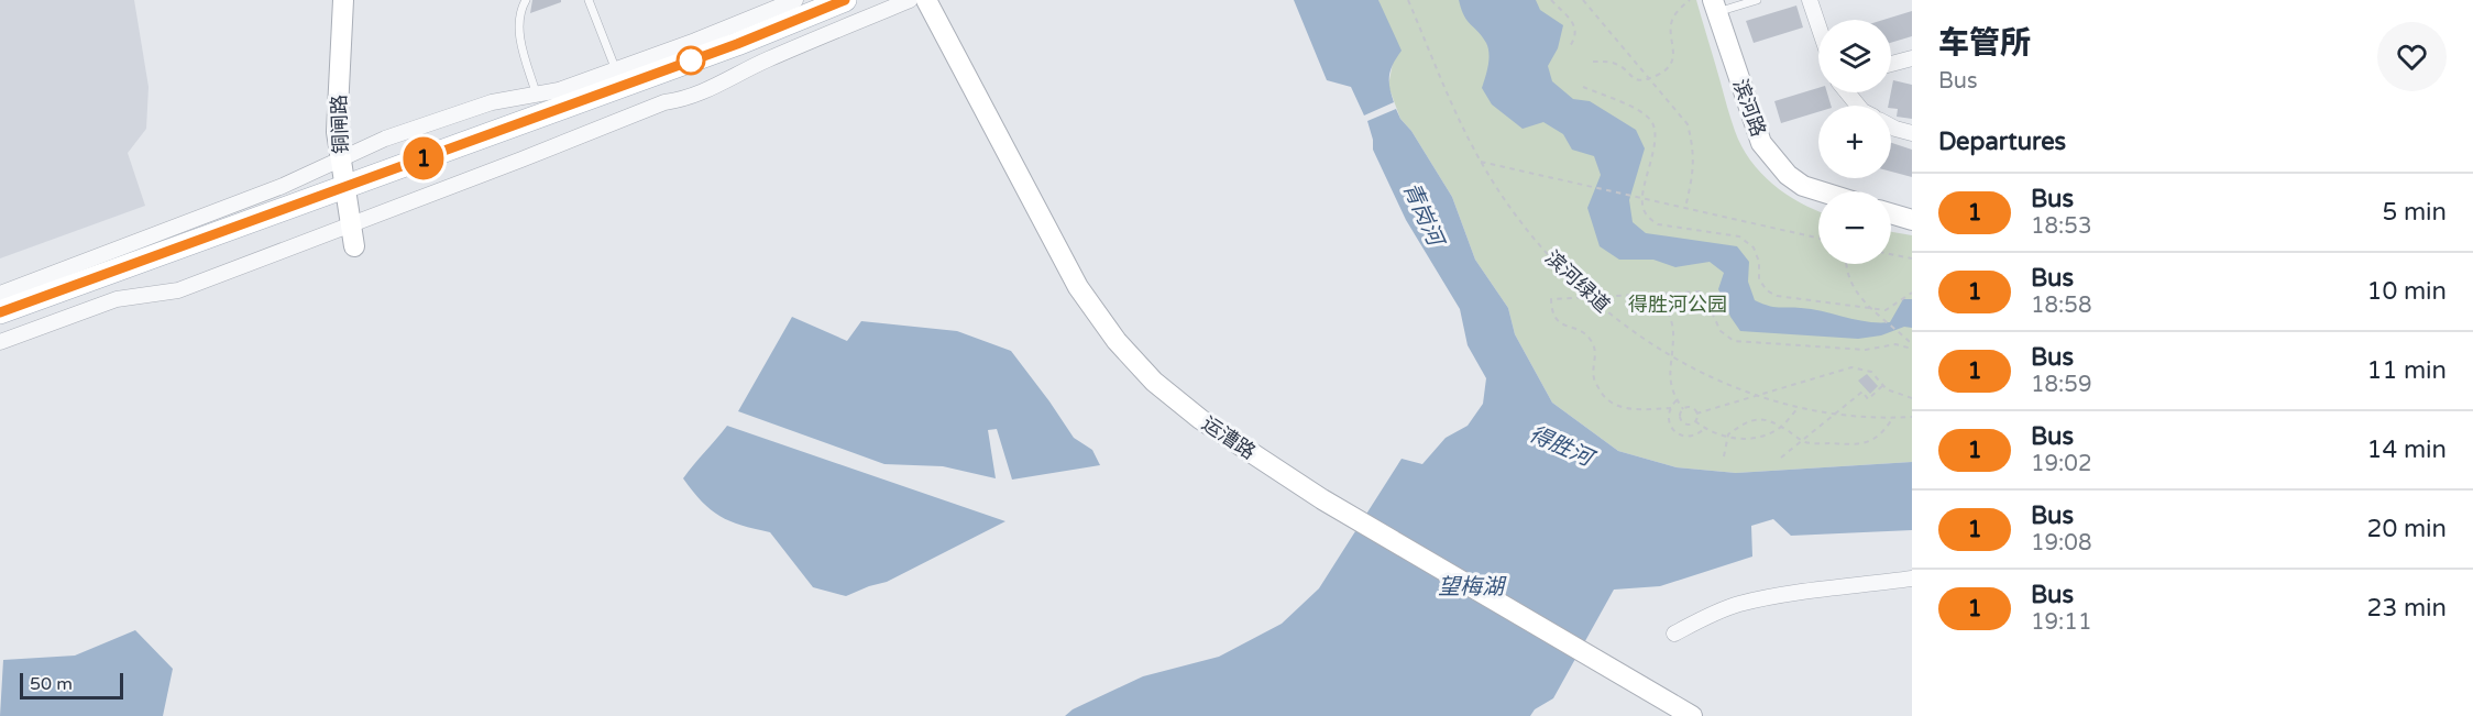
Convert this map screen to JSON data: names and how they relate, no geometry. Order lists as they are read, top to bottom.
{
  "streets": {
    "main road": ["滨河路", "铜闸路", "运漕路"],
    "path": ["滨河绿道"]
  },
  "water": ["青岗河", "得胜河", "望梅湖"],
  "parks": ["得胜河公园"],
  "lines": ["bus line 1"],
  "scale_bar": "50 m",
  "page": {
    "on_map": "1",
    "heading": [
      ["车管所", "Bus"],
      "Departures"
    ],
    "map_buttons": ["+", "−"],
    "list": [
      {
        "mark": "1",
        "name": "Bus",
        "note": "18:53",
        "value": "5 min"
      },
      {
        "mark": "1",
        "name": "Bus",
        "note": "18:58",
        "value": "10 min"
      },
      {
        "mark": "1",
        "name": "Bus",
        "note": "18:59",
        "value": "11 min"
      },
      {
        "mark": "1",
        "name": "Bus",
        "note": "19:02",
        "value": "14 min"
      },
      {
        "mark": "1",
        "name": "Bus",
        "note": "19:08",
        "value": "20 min"
      },
      {
        "mark": "1",
        "name": "Bus",
        "note": "19:11",
        "value": "23 min"
      }
    ],
    "scale": "50 m"
  }
}
